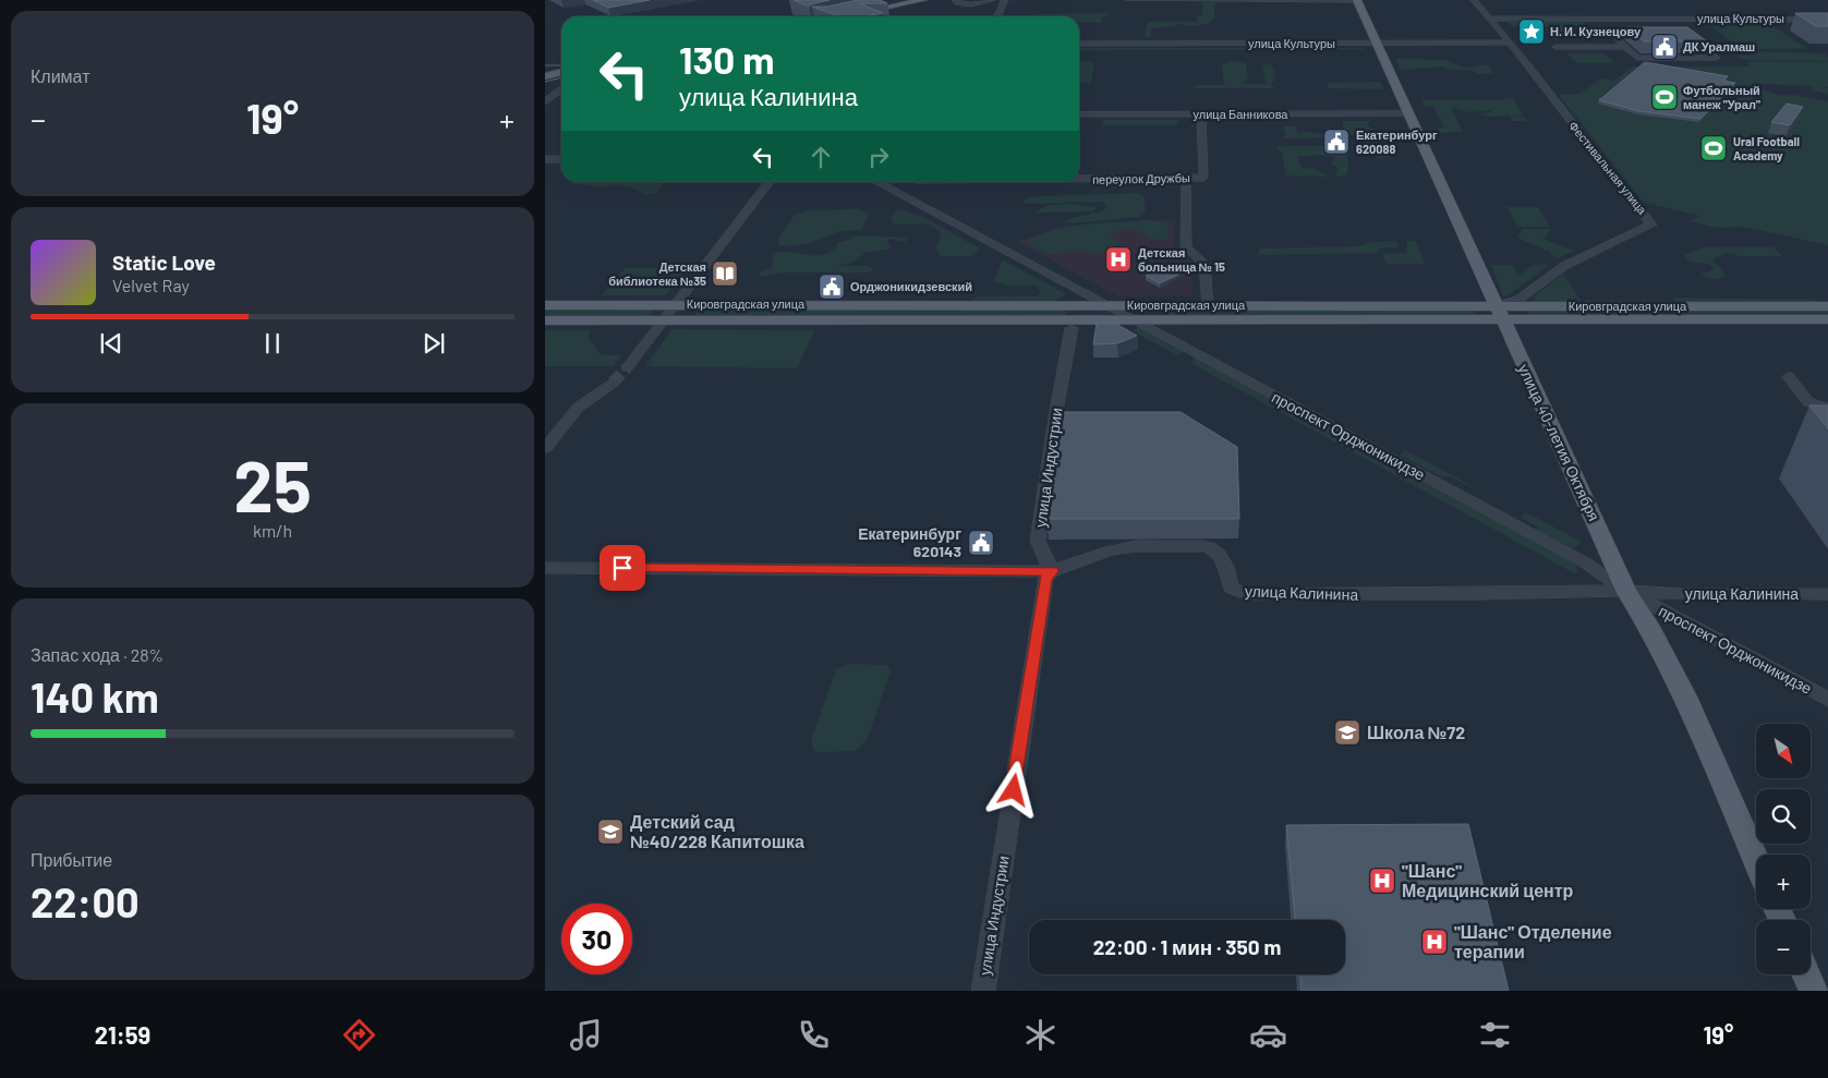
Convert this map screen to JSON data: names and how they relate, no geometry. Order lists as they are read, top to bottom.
{
  "streets": {
    "main road": ["Кировградская улица", "улица 40-летия Октября"],
    "street": [
      "улица Культуры",
      "улица Банникова",
      "Фестивальная улица",
      "переулок Дружбы",
      "проспект Орджоникидзе",
      "улица Индустрии",
      "улица Калинина"
    ]
  },
  "crossings": [
    ["улица Культуры", "Фестивальная улица"],
    ["улица Культуры", "улица 40-летия Октября"],
    ["улица Банникова", "переулок Дружбы"],
    ["улица Банникова", "улица 40-летия Октября"],
    ["Фестивальная улица", "Кировградская улица"],
    ["Фестивальная улица", "улица 40-летия Октября"],
    ["Кировградская улица", "проспект Орджоникидзе"],
    ["Кировградская улица", "улица 40-летия Октября"],
    ["проспект Орджоникидзе", "улица 40-летия Октября"],
    ["проспект Орджоникидзе", "улица Калинина"],
    ["улица 40-летия Октября", "улица Калинина"],
    ["улица Индустрии", "улица Калинина"]
  ],
  "places": {
    "place": ["Н. И. Кузнецову"],
    "public building": [
      "ДК Уралмаш",
      "Екатеринбург 620088",
      "Орджоникидзевский",
      "Екатеринбург 620143"
    ],
    "sports": ["Футбольный манеж \"Урал\"", "Ural Football Academy"],
    "hospital": ["Детская больница № 15", "\"Шанс\" Медицинский центр", "\"Шанс\" Отделение терапии"],
    "library": ["Детская библиотека №35"],
    "school or university": ["Школа №72", "Детский сад №40/228 Капитошка"]
  },
  "north": "bottom right",
  "page": {
    "tile": [
      "Климат",
      ["25", "km/h"],
      ["Запас хода · 28%", "140 km"],
      ["Прибытие", "22:00"]
    ],
    "turn": ["130 m", "улица Калинина"],
    "heat": ["−", "19°", "+"],
    "song": ["Static Love", "Velvet Ray"],
    "map_buttons": ["+", "−"],
    "limit": "30",
    "trip": "22:00 · 1 мин · 350 m",
    "tabs": ["21:59", "19°"]
  }
}
